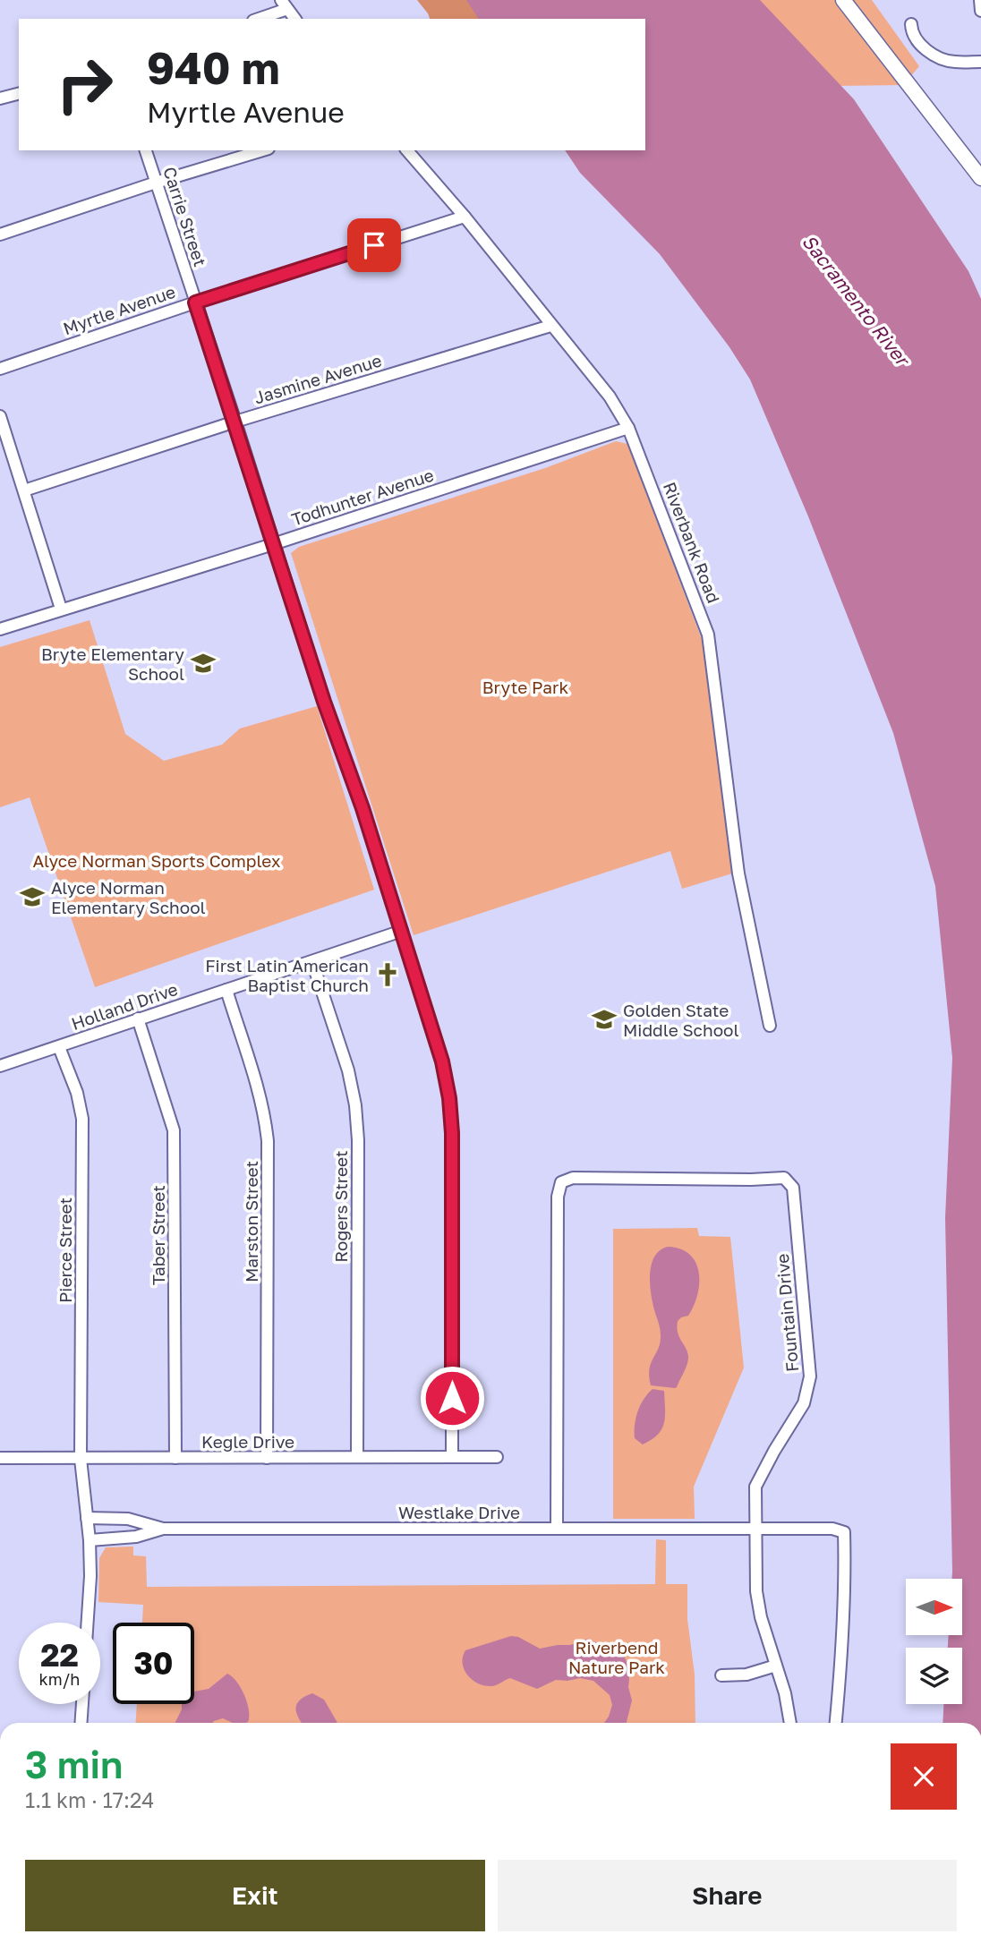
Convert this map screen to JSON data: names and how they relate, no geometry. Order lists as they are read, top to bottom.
{
  "streets": {
    "street": [
      "Carrie Street",
      "Myrtle Avenue",
      "Jasmine Avenue",
      "Todhunter Avenue",
      "Riverbank Road",
      "Holland Drive",
      "Rogers Street",
      "Marston Street",
      "Taber Street",
      "Pierce Street",
      "Fountain Drive",
      "Kegle Drive",
      "Westlake Drive"
    ]
  },
  "crossings": [
    ["Carrie Street", "Myrtle Avenue"],
    ["Carrie Street", "Jasmine Avenue"],
    ["Carrie Street", "Todhunter Avenue"],
    ["Carrie Street", "Holland Drive"],
    ["Carrie Street", "Kegle Drive"],
    ["Myrtle Avenue", "Riverbank Road"],
    ["Jasmine Avenue", "Riverbank Road"],
    ["Todhunter Avenue", "Riverbank Road"],
    ["Holland Drive", "Rogers Street"],
    ["Holland Drive", "Marston Street"],
    ["Holland Drive", "Taber Street"],
    ["Holland Drive", "Pierce Street"],
    ["Rogers Street", "Kegle Drive"],
    ["Marston Street", "Kegle Drive"],
    ["Taber Street", "Kegle Drive"],
    ["Pierce Street", "Kegle Drive"],
    ["Pierce Street", "Westlake Drive"],
    ["Fountain Drive", "Westlake Drive"]
  ],
  "water": ["Sacramento River"],
  "parks": ["Bryte Park", "Alyce Norman Sports Complex", "Riverbend Nature Park"],
  "places": {
    "school or university": ["Bryte Elementary School", "Alyce Norman Elementary School", "Golden State Middle School"],
    "church": ["First Latin American Baptist Church"]
  },
  "north": "right",
  "page": {
    "turn": ["940 m", "Myrtle Avenue"],
    "speed": "22 km/h",
    "limit": "30",
    "heading": ["3 min", "1.1 km · 17:24"],
    "buttons": ["Exit", "Share"]
  }
}
